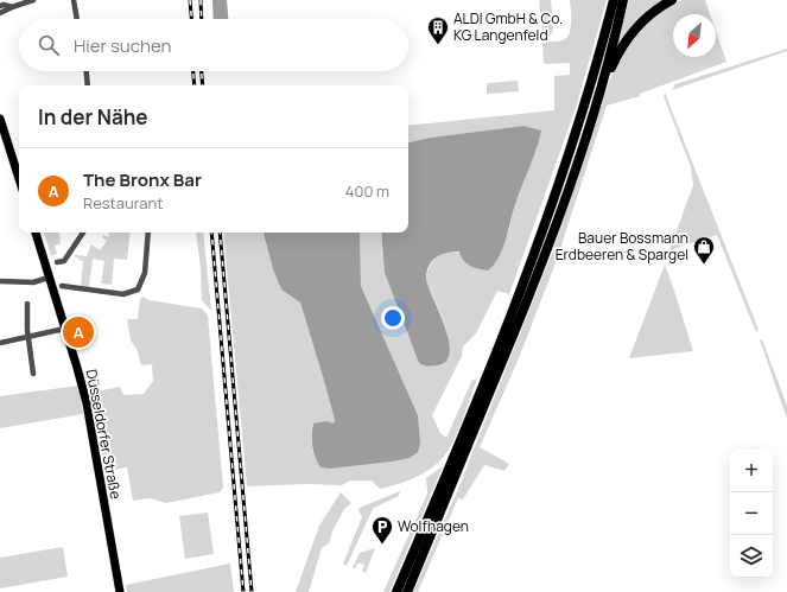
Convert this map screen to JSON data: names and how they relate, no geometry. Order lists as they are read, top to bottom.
{
  "streets": {
    "main road": ["Düsseldorfer Straße"]
  },
  "places": {
    "building": ["ALDI GmbH & Co. KG Langenfeld"],
    "shop": ["Bauer Bossmann Erdbeeren & Spargel"],
    "parking": ["Wolfhagen"]
  },
  "north": "bottom left",
  "page": {
    "search": "Hier suchen",
    "heading": "In der Nähe",
    "list": [
      {
        "mark": "A",
        "name": "The Bronx Bar",
        "note": "Restaurant",
        "value": "400 m"
      }
    ],
    "pins": "A",
    "map_buttons": ["+", "−"]
  }
}
